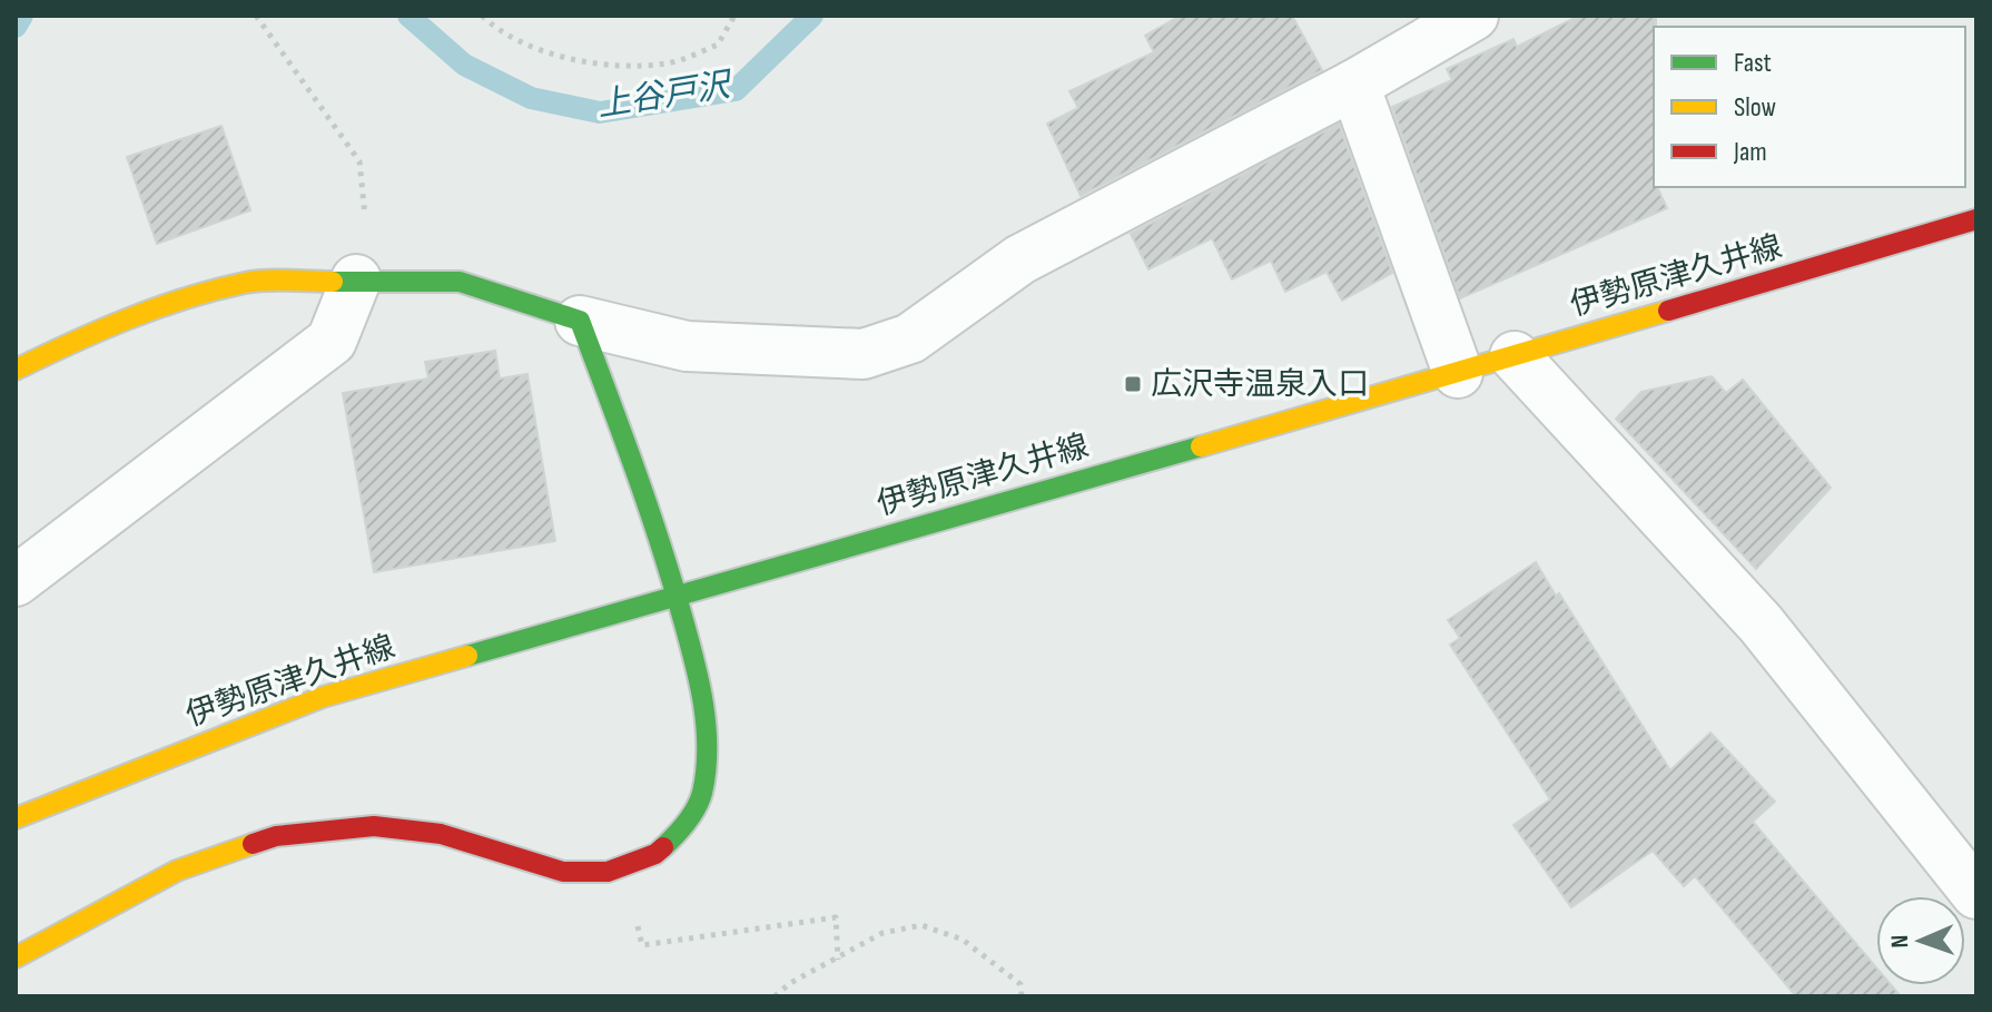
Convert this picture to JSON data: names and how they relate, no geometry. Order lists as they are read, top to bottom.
{
  "streets": {
    "main road": ["伊勢原津久井線"]
  },
  "water": ["上谷戸沢"],
  "places": {
    "transit": ["広沢寺温泉入口"]
  },
  "legend": ["Fast", "Slow", "Jam"],
  "north": "left"
}
